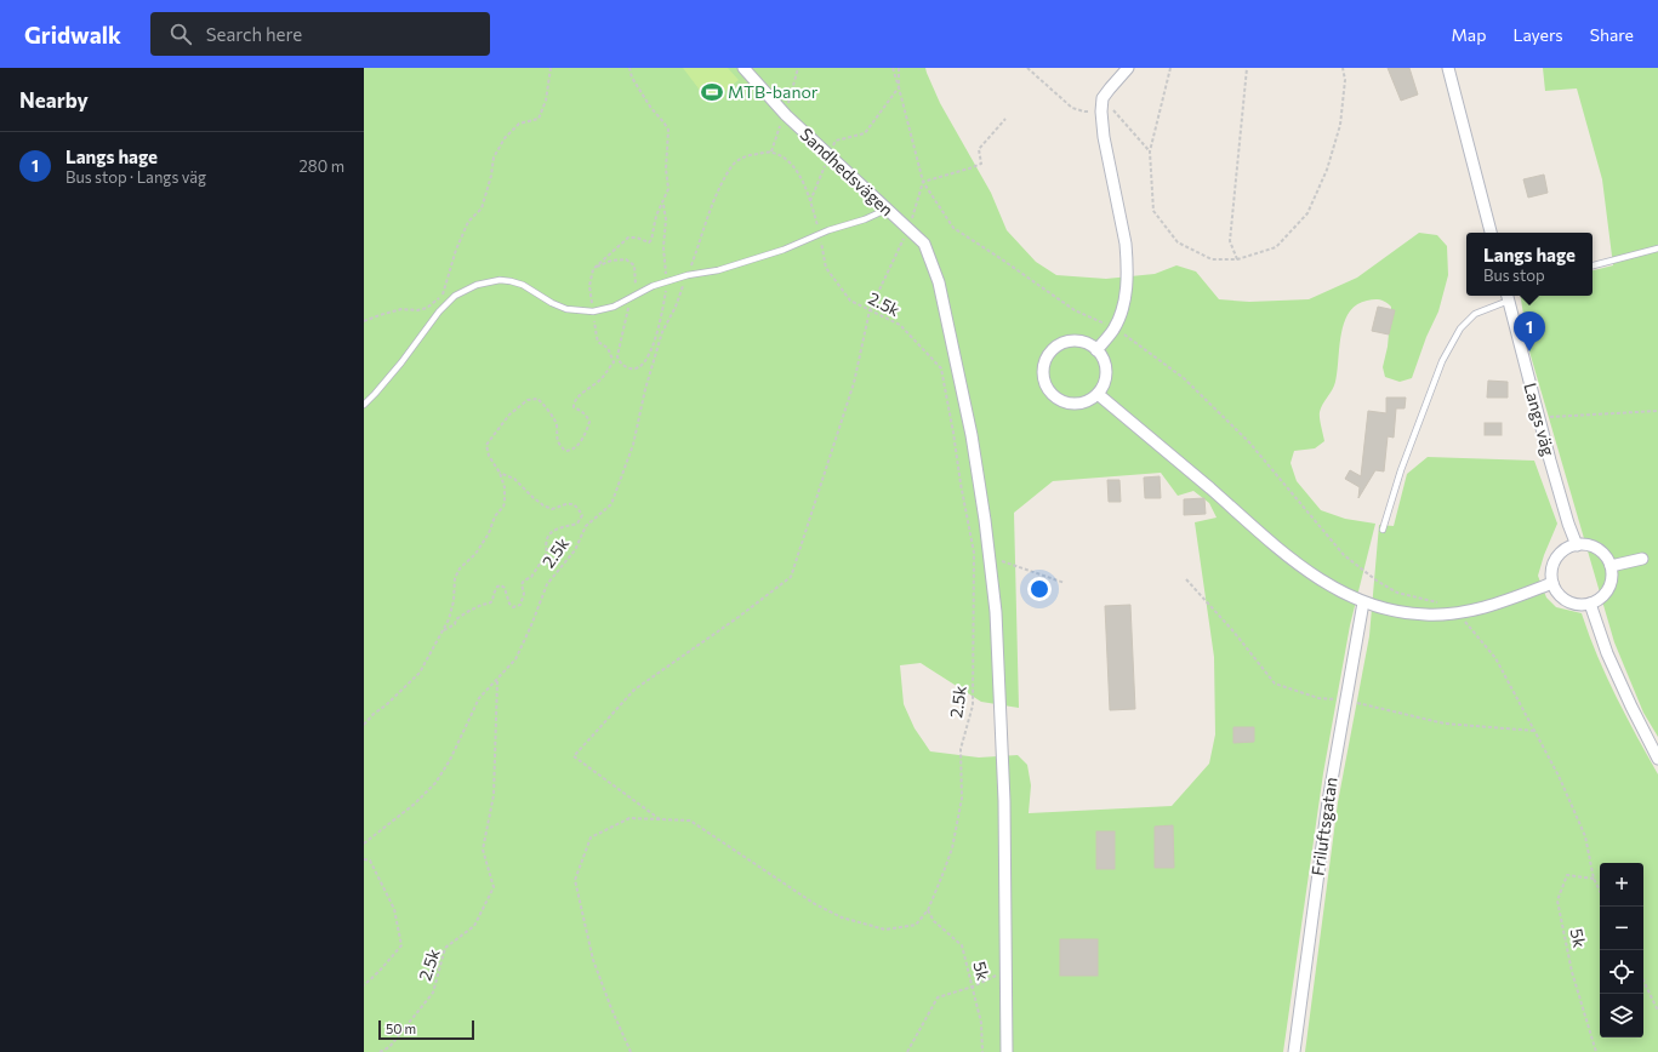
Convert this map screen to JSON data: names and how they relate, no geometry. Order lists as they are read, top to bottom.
{
  "streets": {
    "street": ["Sandhedsvägen", "Langs väg", "Friluftsgatan"],
    "path": ["2.5k", "5k"]
  },
  "crossings": [
    ["2.5k", "5k"]
  ],
  "places": {
    "sports": ["MTB-banor"]
  },
  "scale_bar": "50 m",
  "page": {
    "header": "Gridwalk",
    "search": "Search here",
    "nav": ["Map", "Layers", "Share"],
    "heading": "Nearby",
    "list": [
      {
        "mark": "1",
        "name": "Langs hage",
        "note": "Bus stop · Langs väg",
        "value": "280 m"
      }
    ],
    "popup": ["Langs hage", "Bus stop"],
    "pins": "1",
    "map_buttons": ["+", "−"],
    "scale": "50 m"
  }
}
